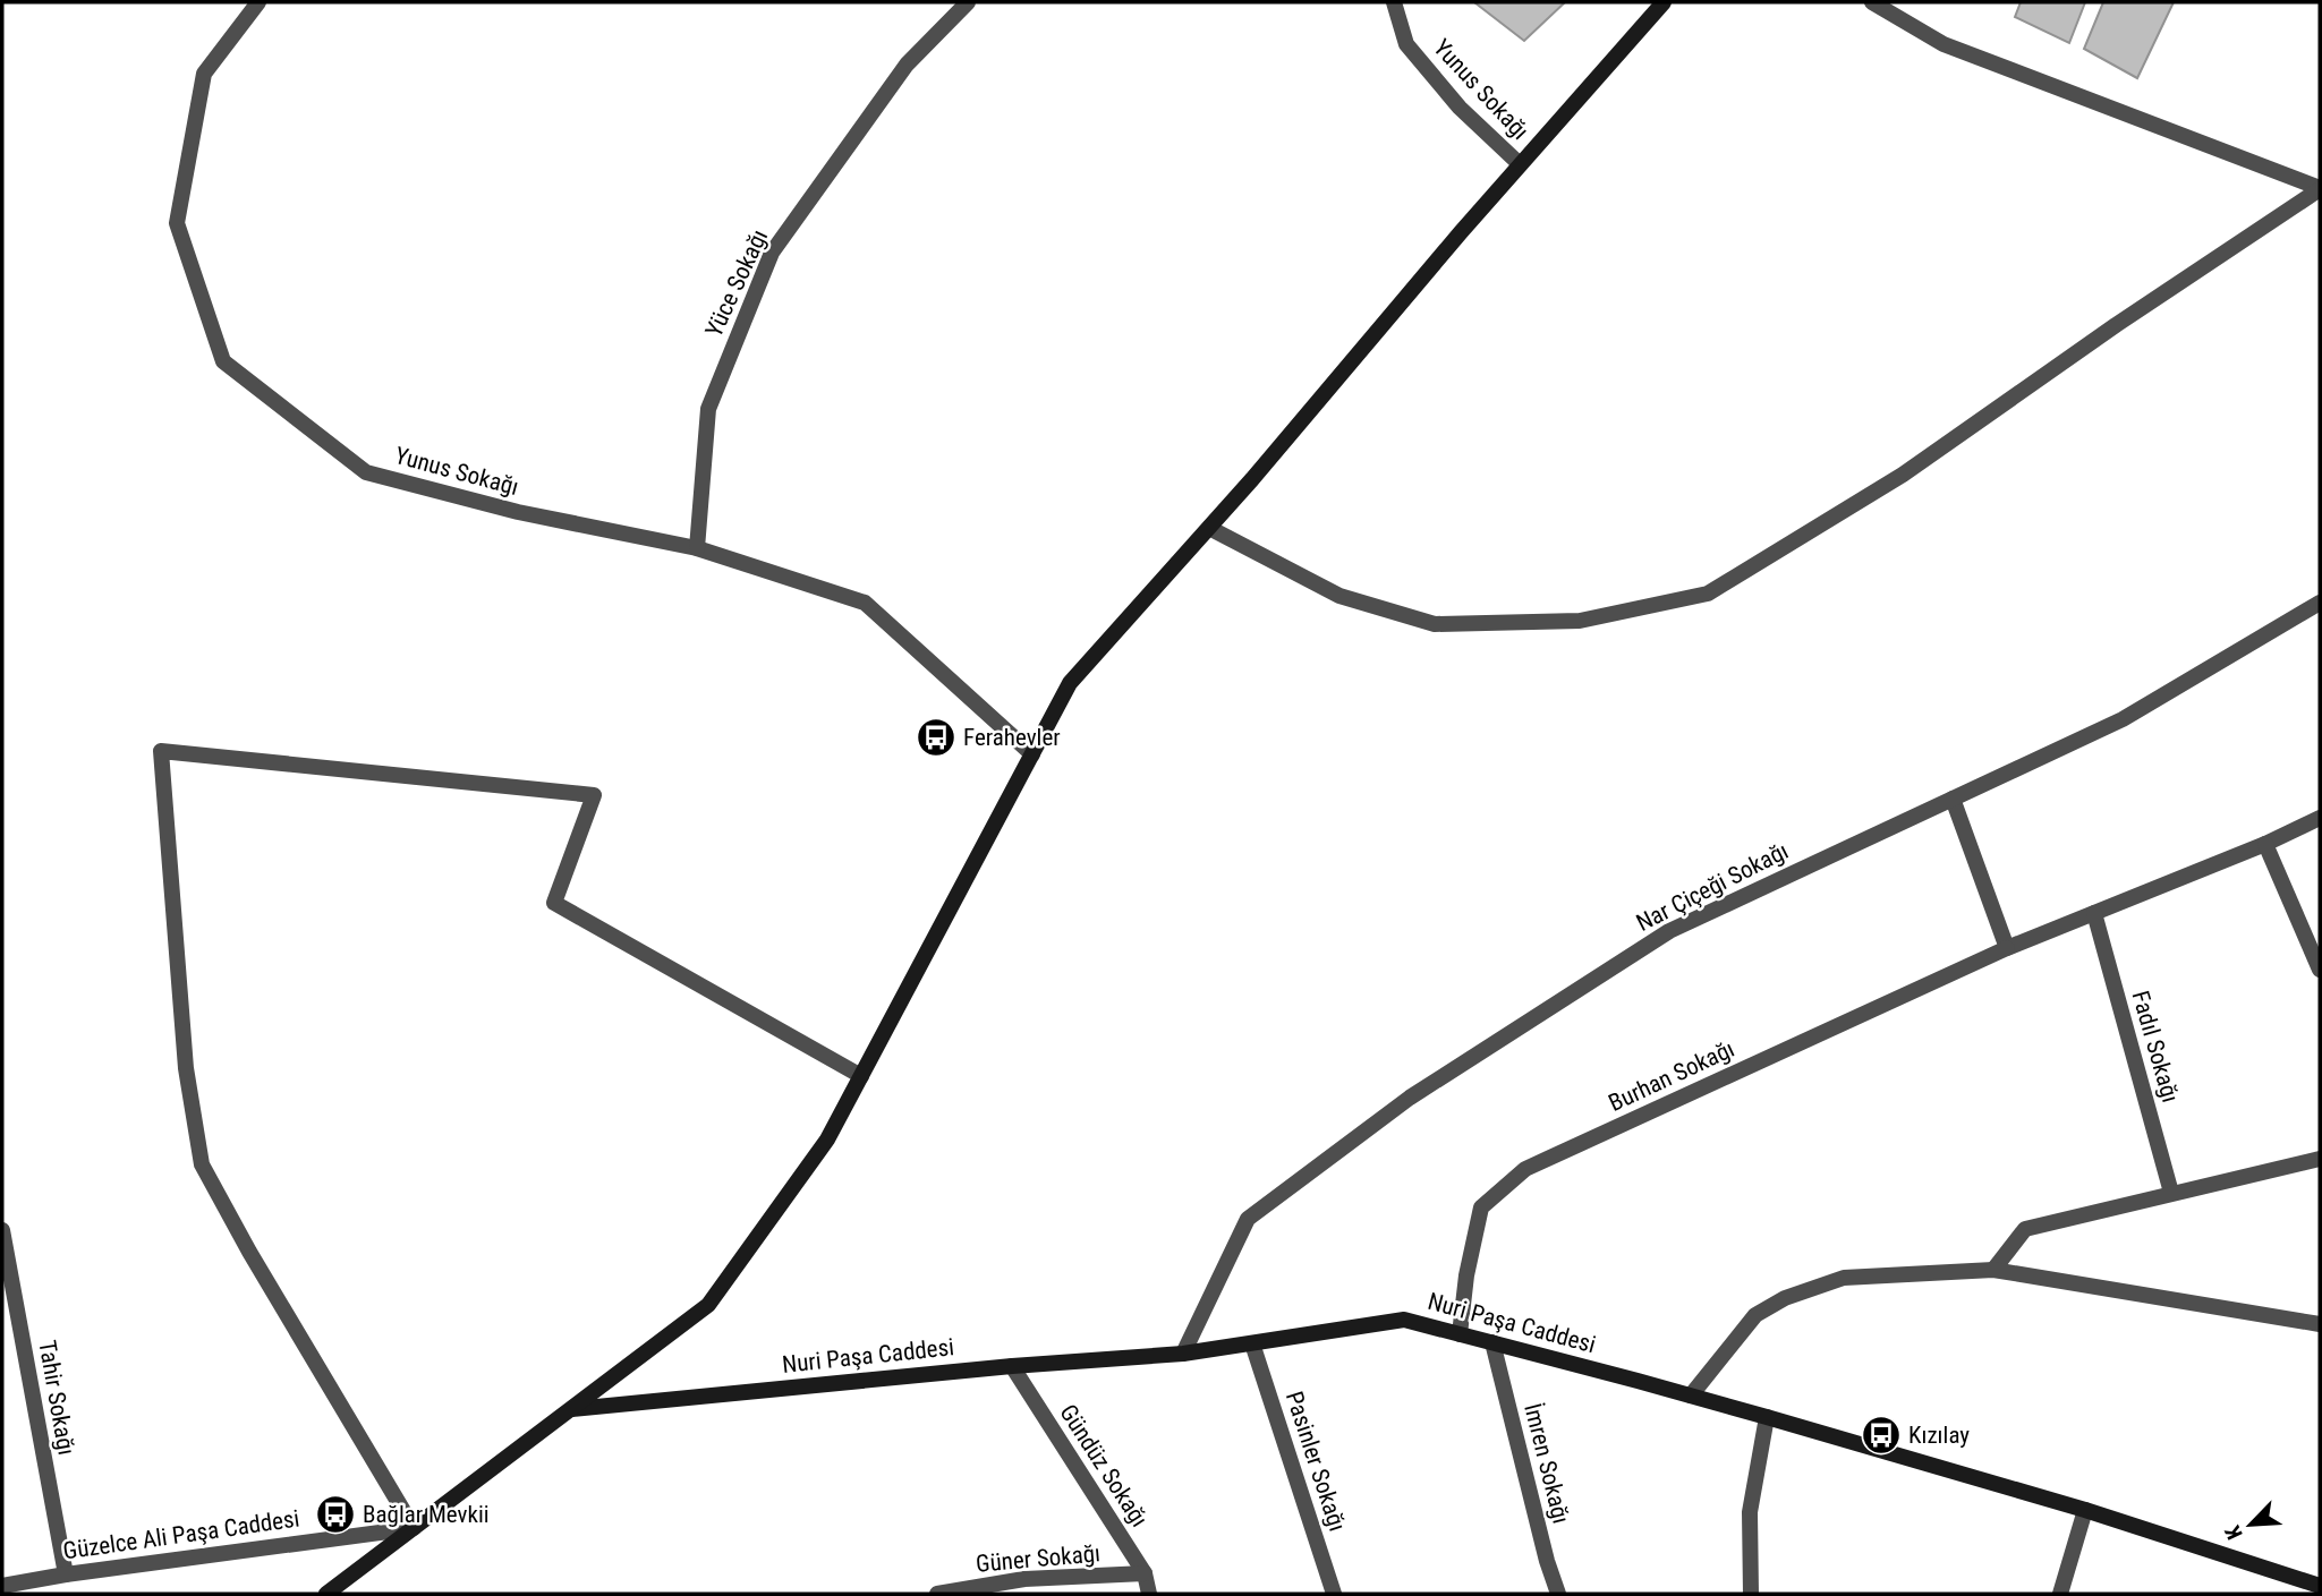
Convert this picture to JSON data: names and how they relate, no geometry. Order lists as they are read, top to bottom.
{
  "streets": {
    "street": [
      "Yunus Sokağı",
      "Yüce Sokağı",
      "Nar Çiçeği Sokağı",
      "Fadıl Sokağı",
      "Burhan Sokağı",
      "Nuri Paşa Caddesi",
      "Tahir Sokağı",
      "Pasinler Sokağı",
      "İmren Sokağı",
      "Gündüz Sokağı",
      "Güzelce Ali Paşa Caddesi",
      "Güner Sokağı"
    ]
  },
  "crossings": [
    ["Yunus Sokağı", "Yüce Sokağı"],
    ["Nar Çiçeği Sokağı", "Nuri Paşa Caddesi"],
    ["Fadıl Sokağı", "Burhan Sokağı"],
    ["Burhan Sokağı", "Nuri Paşa Caddesi"],
    ["Nuri Paşa Caddesi", "Pasinler Sokağı"],
    ["Nuri Paşa Caddesi", "İmren Sokağı"],
    ["Nuri Paşa Caddesi", "Gündüz Sokağı"],
    ["Tahir Sokağı", "Güzelce Ali Paşa Caddesi"],
    ["Gündüz Sokağı", "Güner Sokağı"]
  ],
  "places": {
    "bus stop": ["Ferahevler", "Kızılay", "Bağlar Mevkii"]
  },
  "north": "bottom left"
}
